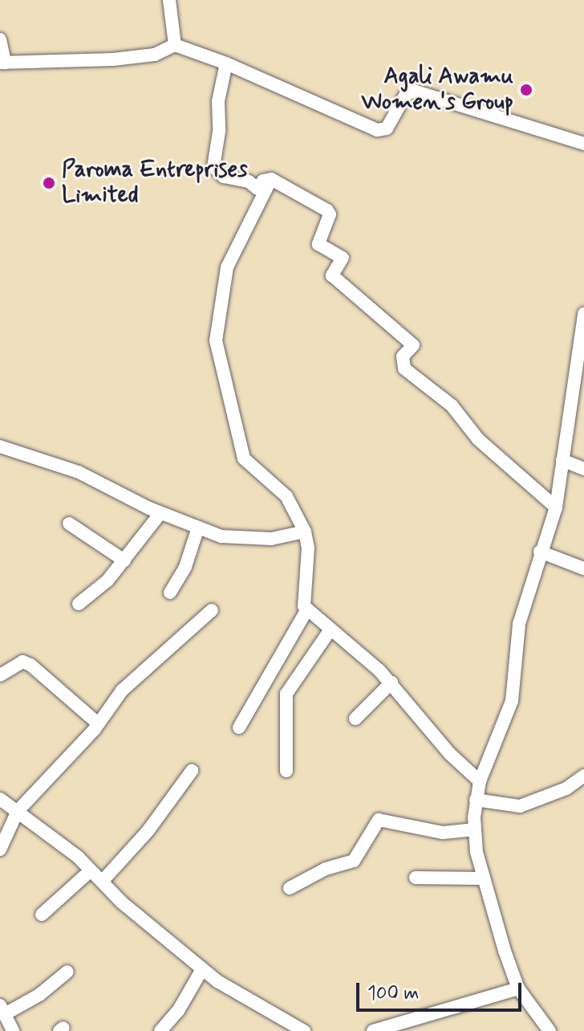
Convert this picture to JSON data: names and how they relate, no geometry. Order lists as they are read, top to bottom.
{
  "places": ["Agali Awamu Women's Group", "Paroma Entreprises Limited"],
  "scale_bar": "100 m"
}
